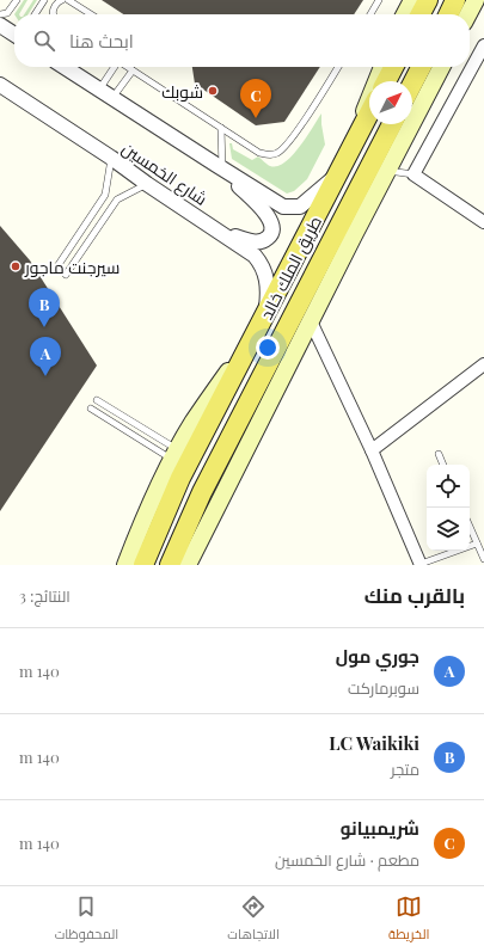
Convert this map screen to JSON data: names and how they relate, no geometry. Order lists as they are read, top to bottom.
{
  "streets": {
    "main road": ["طريق الملك خالد"],
    "street": ["شارع الخمسين"]
  },
  "crossings": [
    ["شارع الخمسين", "طريق الملك خالد"]
  ],
  "places": ["شوبك", "سيرجنت ماجور"],
  "north": "top right",
  "page": {
    "search": "ابحث هنا",
    "pins": ["C", "B", "A"],
    "heading": ["بالقرب منك", "النتائج: 3"],
    "list": [
      {
        "mark": "A",
        "name": "جوري مول",
        "note": "سوبرماركت",
        "value": "140 m"
      },
      {
        "mark": "B",
        "name": "LC Waikiki",
        "note": "متجر",
        "value": "140 m"
      },
      {
        "mark": "C",
        "name": "شريمبيانو",
        "note": "مطعم · شارع الخمسين",
        "value": "140 m"
      }
    ],
    "nav": ["الخريطة", "الاتجاهات", "المحفوظات"]
  }
}
